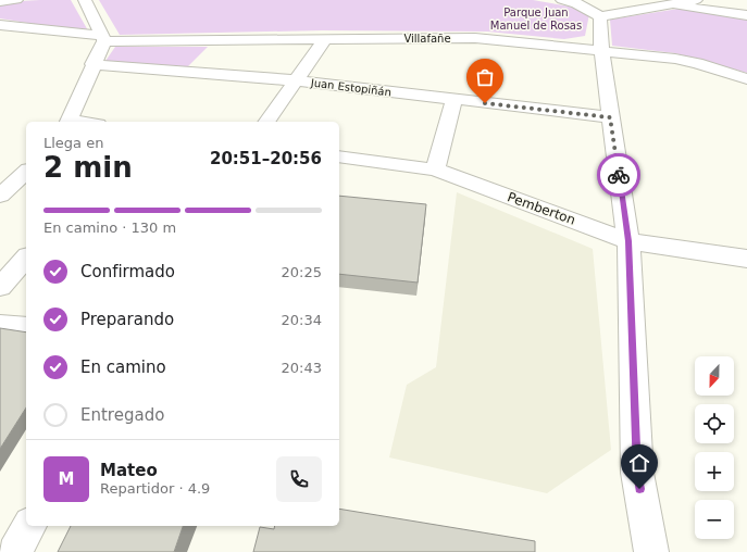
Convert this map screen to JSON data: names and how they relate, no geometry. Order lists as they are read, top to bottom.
{
  "streets": {
    "street": ["Villafañe", "Juan Estopiñán", "Pemberton"]
  },
  "parks": ["Parque Juan Manuel de Rosas"],
  "north": "bottom",
  "page": {
    "heading": ["2 min", "Llega en", "20:51–20:56"],
    "panel": ["Mateo", "Repartidor · 4.9"],
    "bar": "En camino · 130 m",
    "list": [
      ["Confirmado", "20:25"],
      ["Preparando", "20:34"],
      ["En camino", "20:43"],
      "Entregado"
    ],
    "map_buttons": ["+", "−"],
    "round": "M"
  }
}
